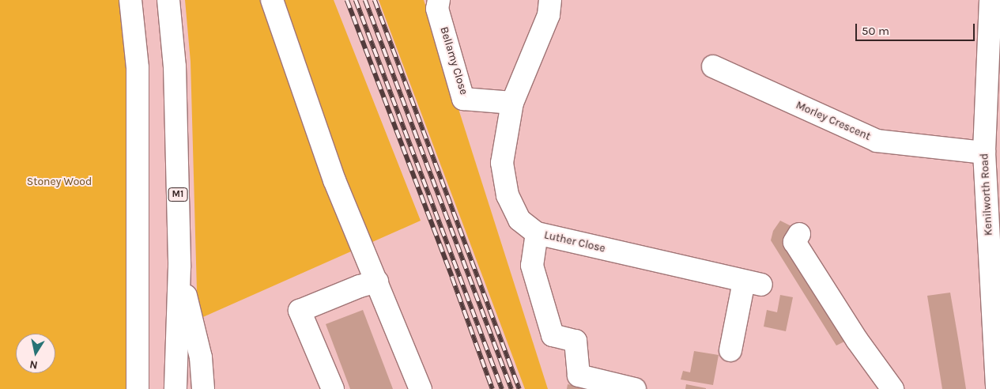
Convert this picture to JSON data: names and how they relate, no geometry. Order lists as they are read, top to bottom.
{
  "streets": {
    "main road": [
      "Bellamy Close",
      "Morley Crescent",
      "M1",
      "Kenilworth Road",
      "Luther Close"
    ]
  },
  "crossings": [
    ["Bellamy Close", "Luther Close"],
    ["Morley Crescent", "Kenilworth Road"]
  ],
  "parks": ["Stoney Wood"],
  "scale_bar": "50 m",
  "north": "bottom"
}
